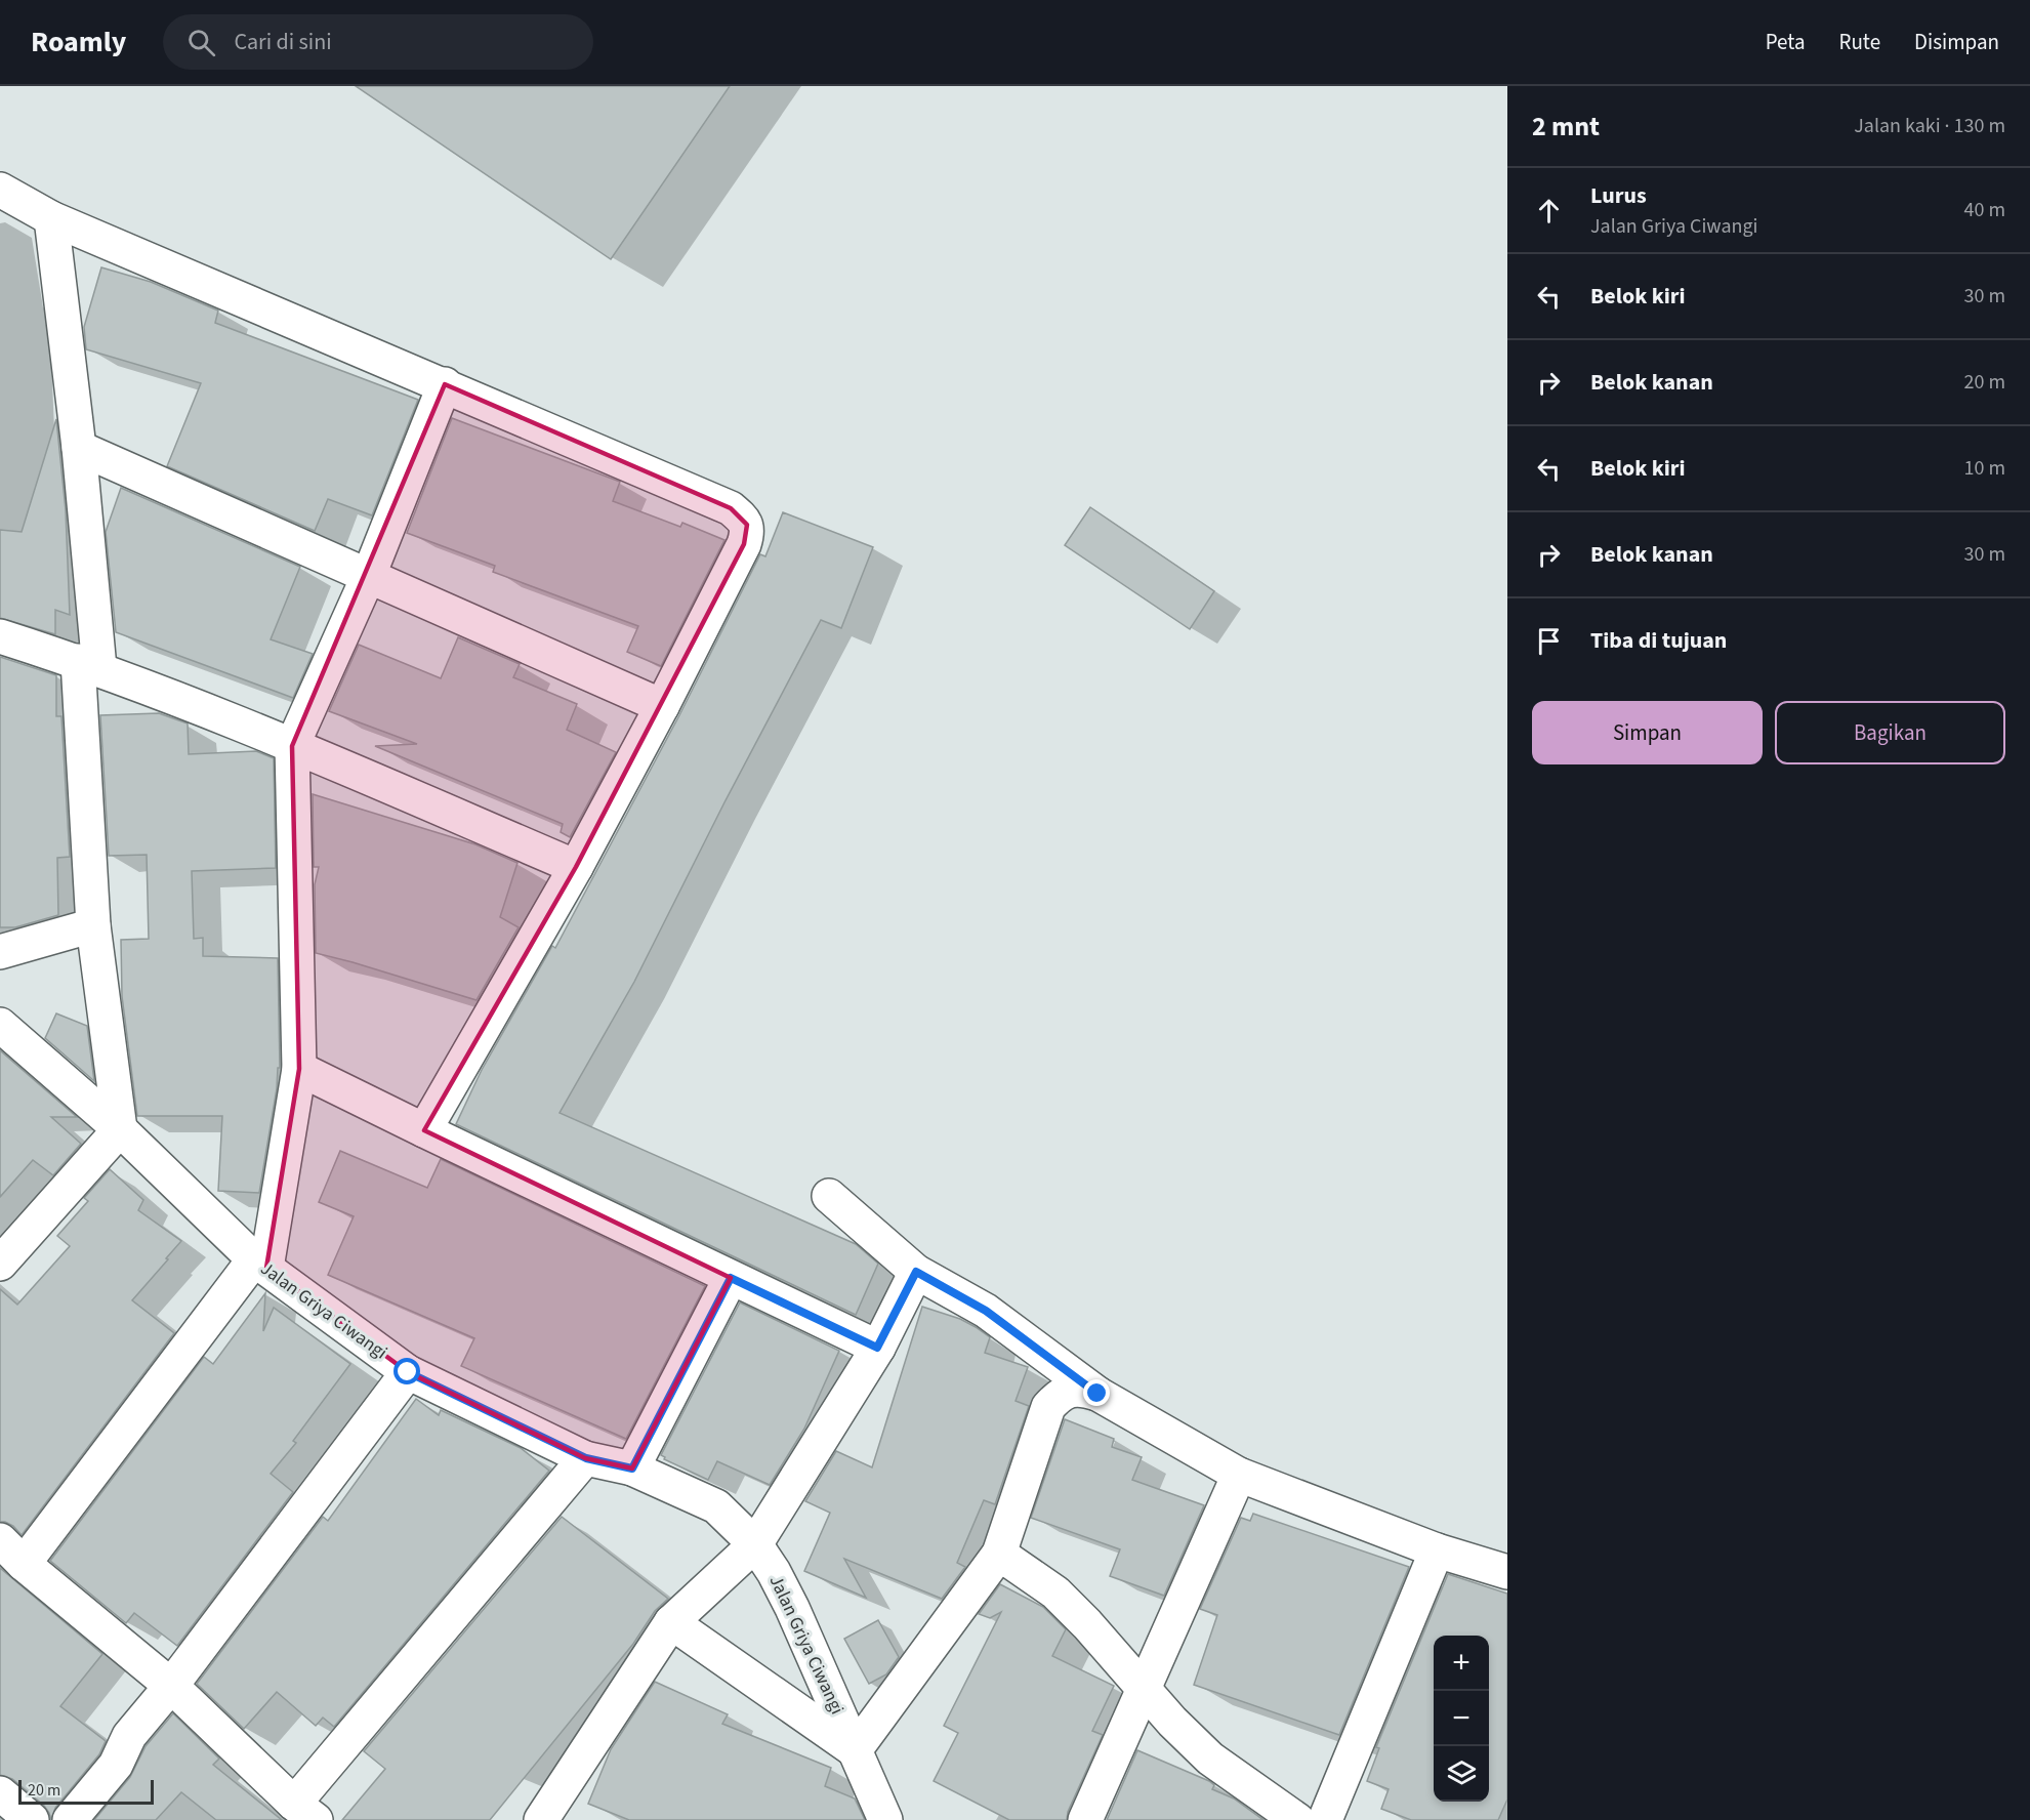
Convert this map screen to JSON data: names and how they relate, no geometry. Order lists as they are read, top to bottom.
{
  "streets": {
    "street": ["Jalan Griya Ciwangi"]
  },
  "scale_bar": "20 m",
  "page": {
    "header": "Roamly",
    "search": "Cari di sini",
    "nav": ["Peta", "Rute", "Disimpan"],
    "heading": ["2 mnt", "Jalan kaki · 130 m"],
    "list": [
      ["Lurus", "Jalan Griya Ciwangi", "40 m"],
      ["Belok kiri", "30 m"],
      ["Belok kanan", "20 m"],
      ["Belok kiri", "10 m"],
      ["Belok kanan", "30 m"],
      "Tiba di tujuan"
    ],
    "buttons": ["Simpan", "Bagikan"],
    "map_buttons": ["+", "−"],
    "scale": "20 m"
  }
}
